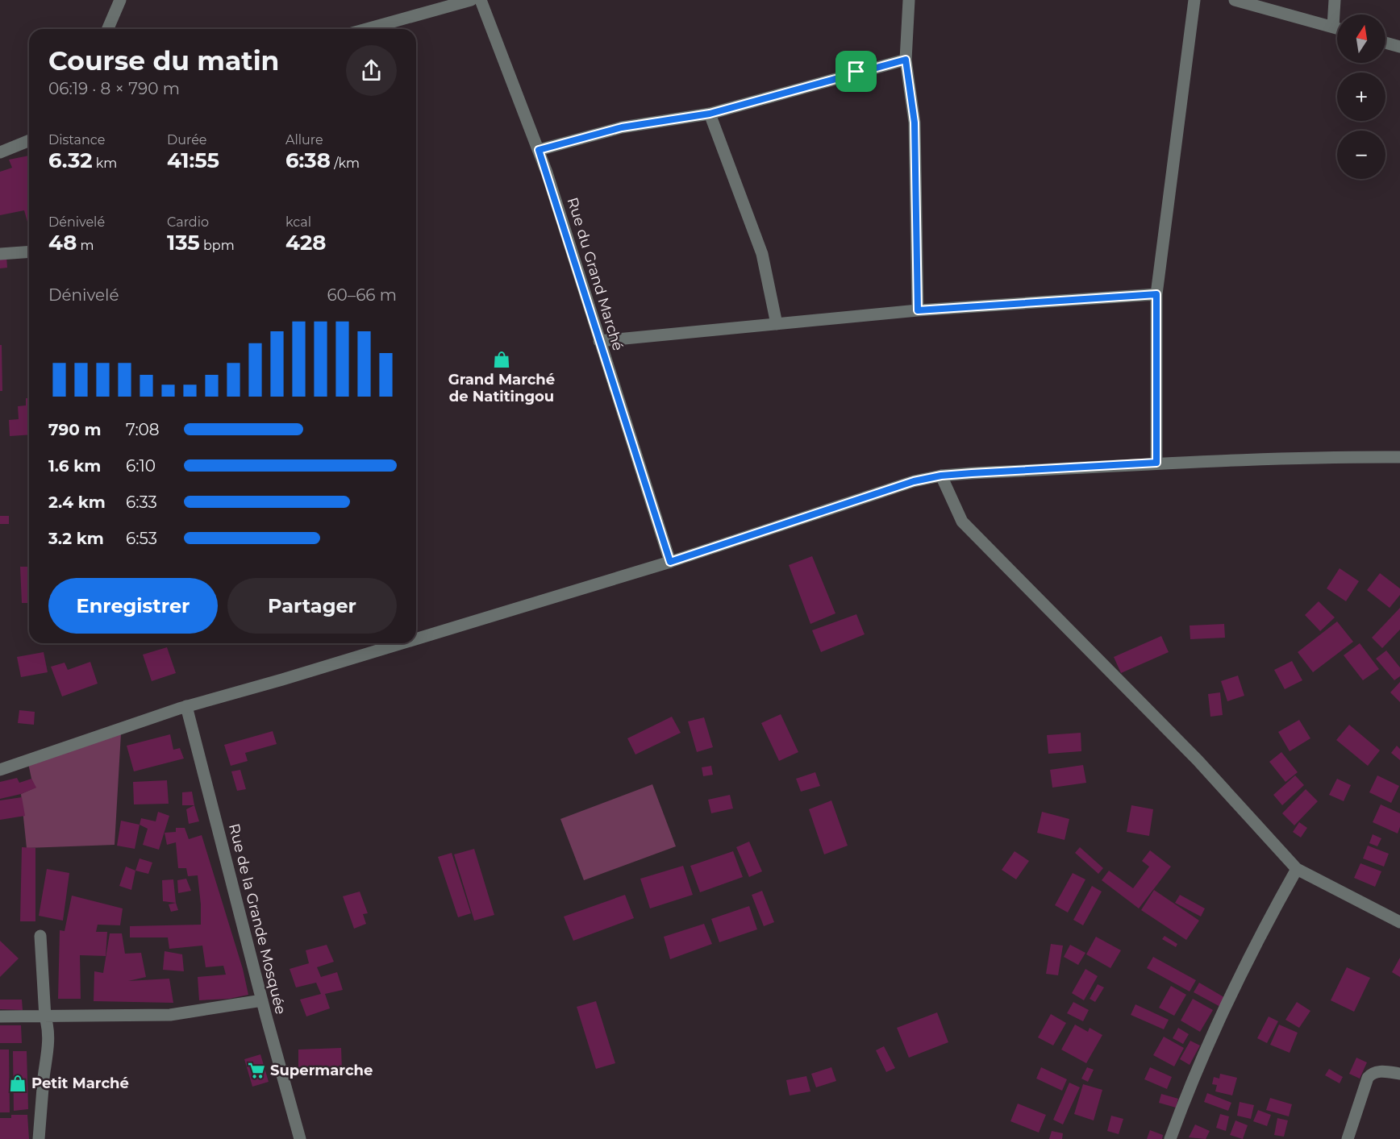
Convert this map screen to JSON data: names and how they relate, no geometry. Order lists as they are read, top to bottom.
{
  "streets": {
    "street": ["Rue du Grand Marché", "Rue de la Grande Mosquée"]
  },
  "places": {
    "shop": ["Grand Marché de Natitingou", "Petit Marché"],
    "supermarket": ["Supermarche"]
  },
  "north": "top",
  "page": {
    "map_buttons": ["+", "−"],
    "heading": ["Course du matin", "06:19 · 8 × 790 m"],
    "stats": [
      ["Distance", "6.32 km"],
      ["Durée", "41:55"],
      ["Allure", "6:38 /km"],
      ["Dénivelé", "48 m"],
      ["Cardio", "135 bpm"],
      ["kcal", "428"]
    ],
    "chart": ["Dénivelé", "60–66 m"],
    "list": [
      {
        "name": "790 m",
        "note": "7:08"
      },
      {
        "name": "1.6 km",
        "note": "6:10"
      },
      {
        "name": "2.4 km",
        "note": "6:33"
      },
      {
        "name": "3.2 km",
        "note": "6:53"
      }
    ],
    "buttons": ["Enregistrer", "Partager"]
  }
}
